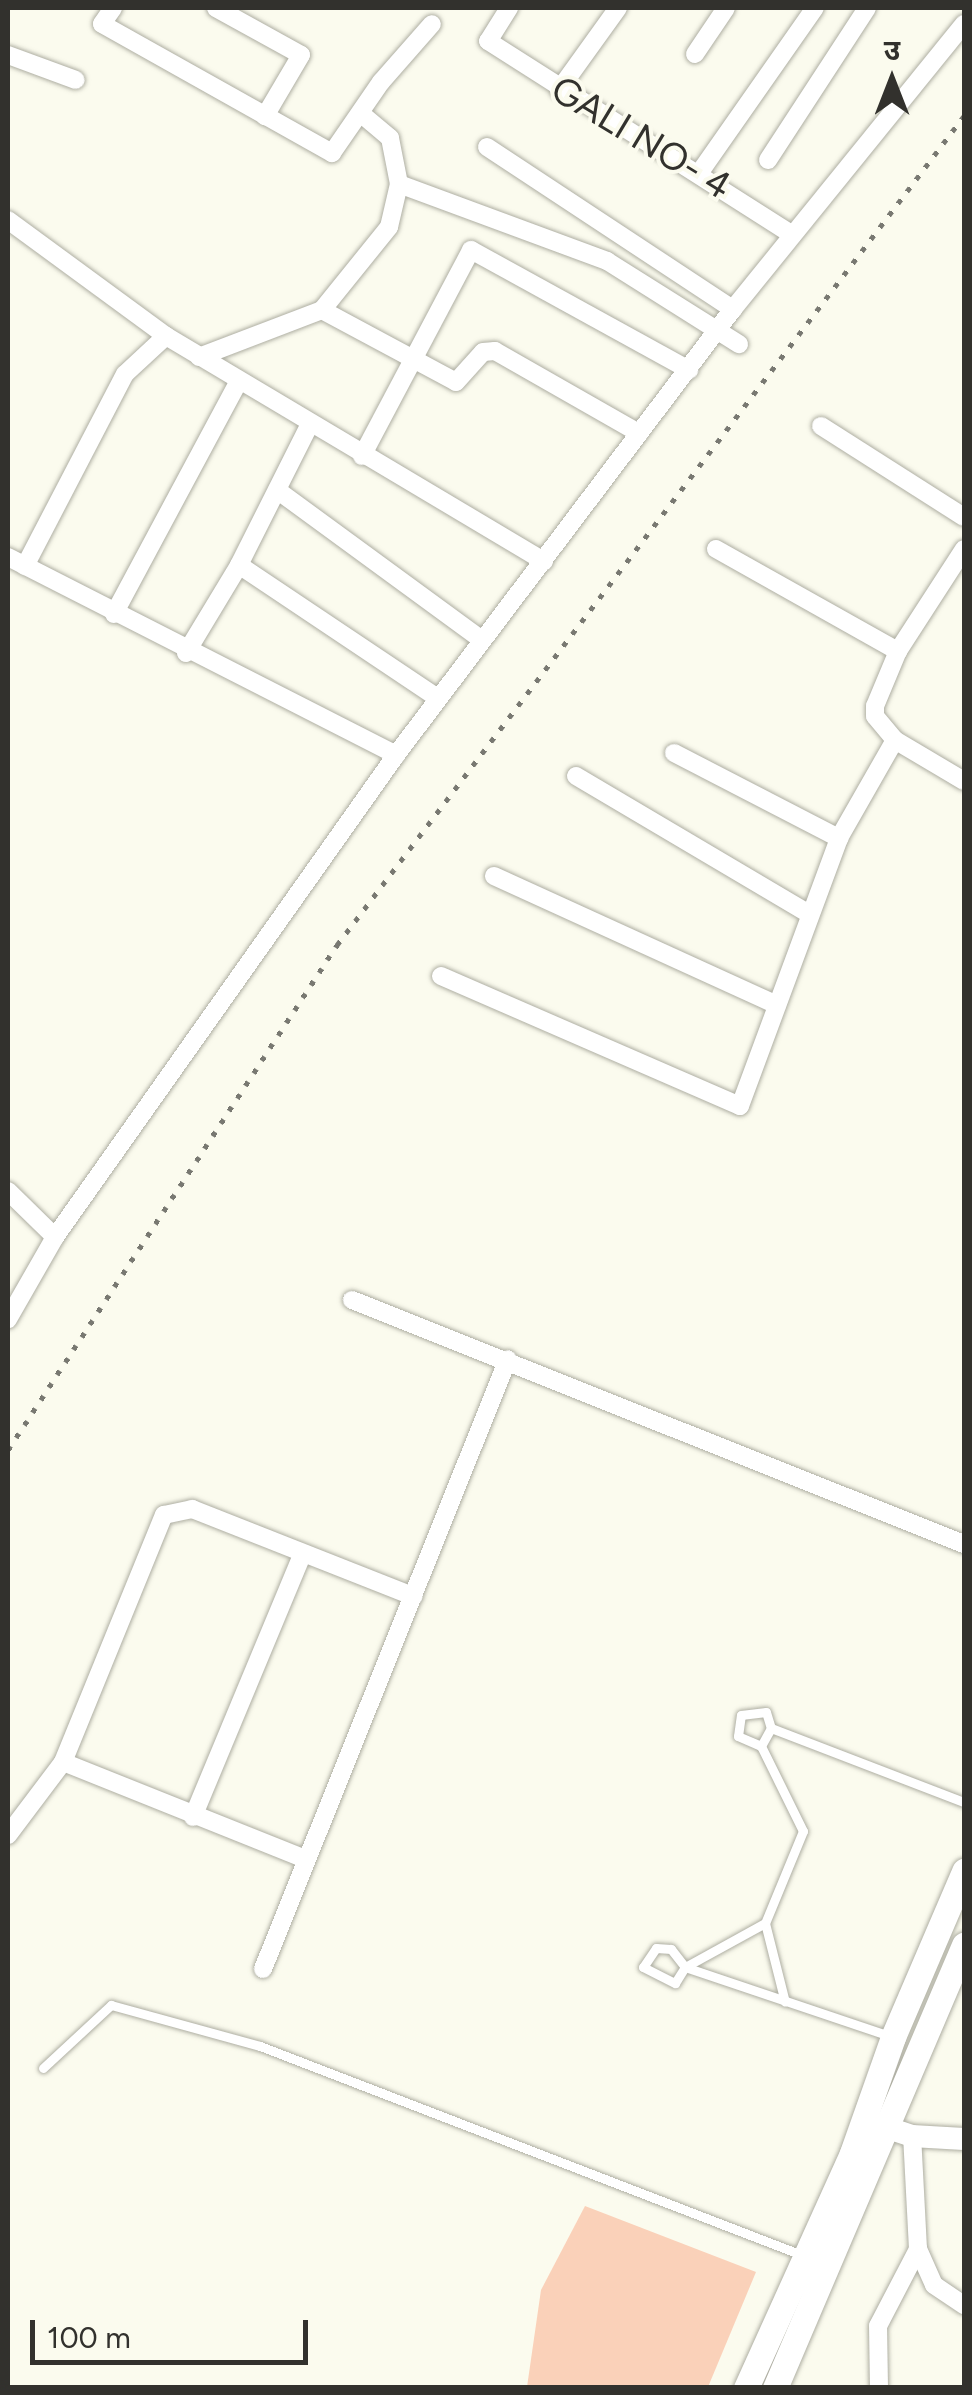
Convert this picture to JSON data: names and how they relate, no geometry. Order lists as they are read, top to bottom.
{
  "streets": {
    "street": ["GALI NO- 4"]
  },
  "scale_bar": "100 m",
  "north": "top"
}
